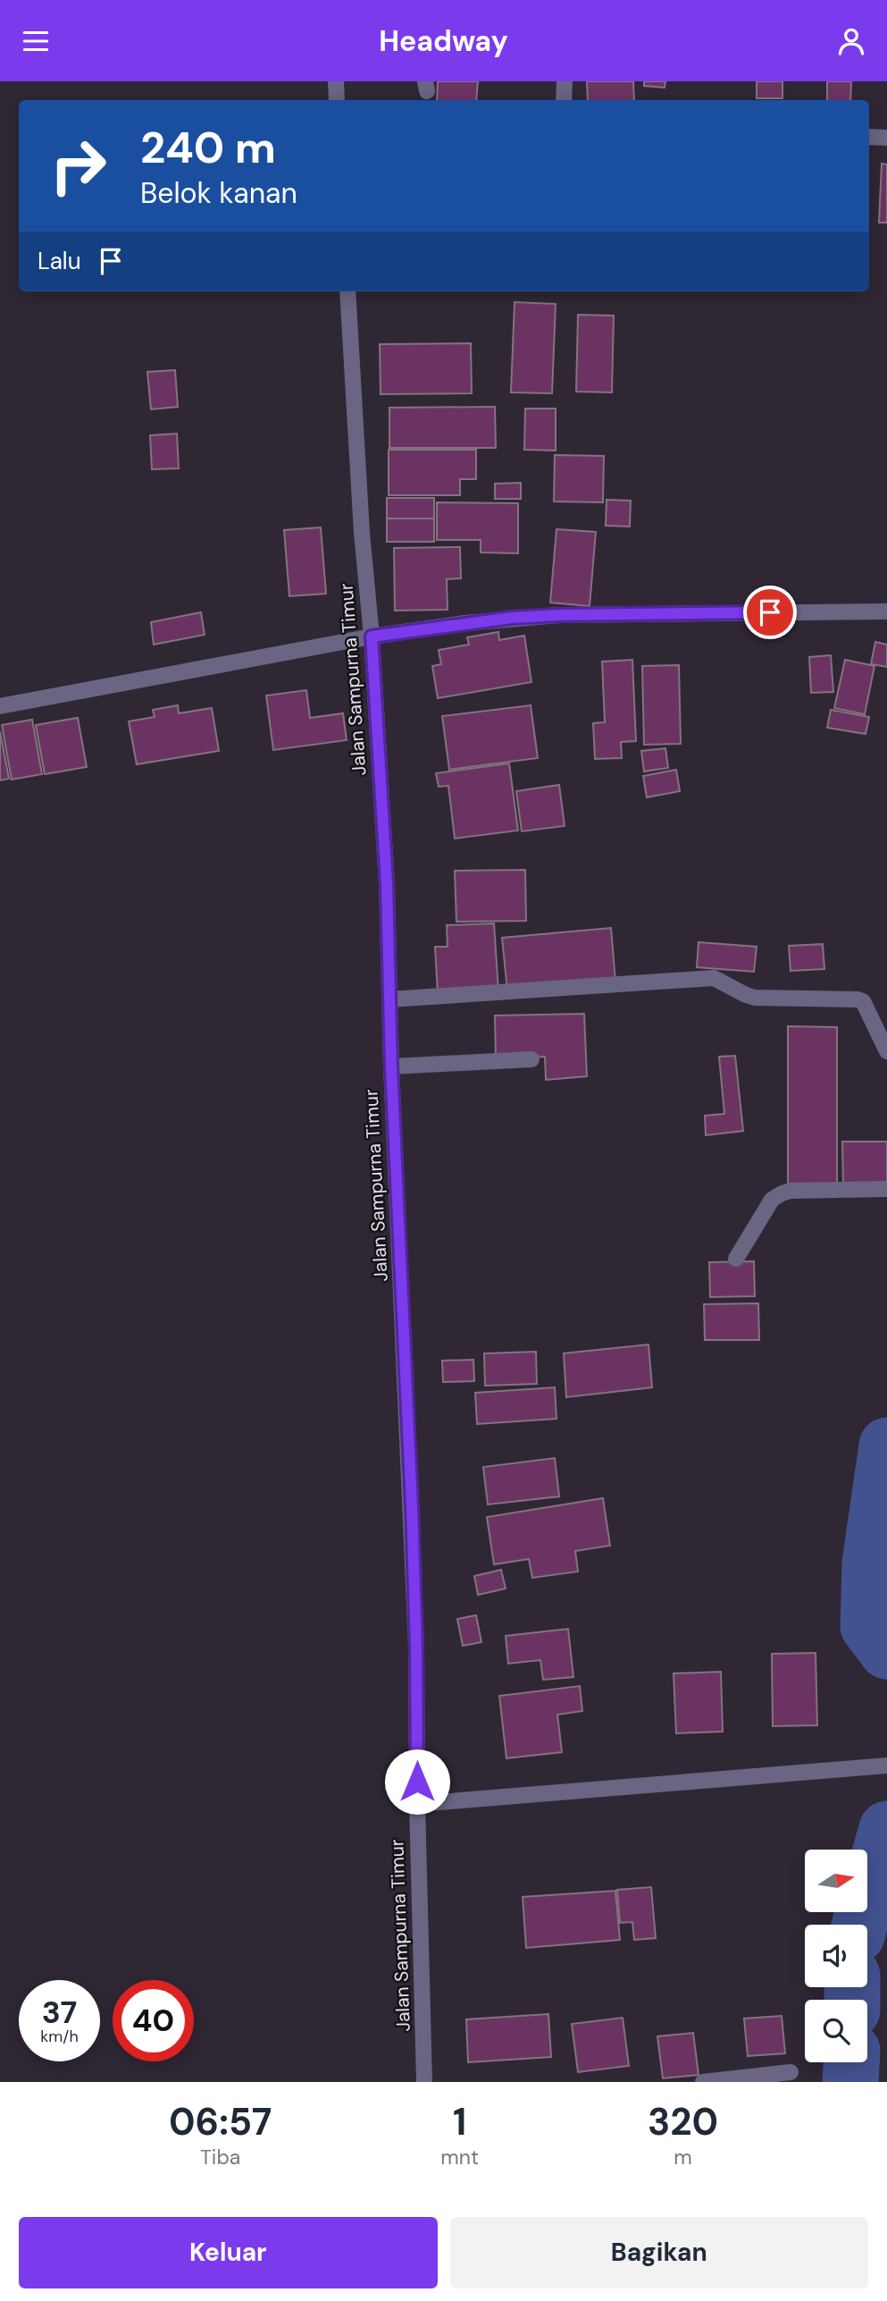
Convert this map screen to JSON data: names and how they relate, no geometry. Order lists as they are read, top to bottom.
{
  "streets": {
    "street": ["Jalan Sampurna Timur"]
  },
  "north": "right",
  "page": {
    "header": "Headway",
    "turn": ["240 m", "Belok kanan"],
    "then": "Lalu",
    "speed": "37 km/h",
    "limit": "40",
    "eta": [
      "06:57",
      "Tiba",
      "1",
      "mnt",
      "320",
      "m"
    ],
    "buttons": ["Keluar", "Bagikan"]
  }
}
